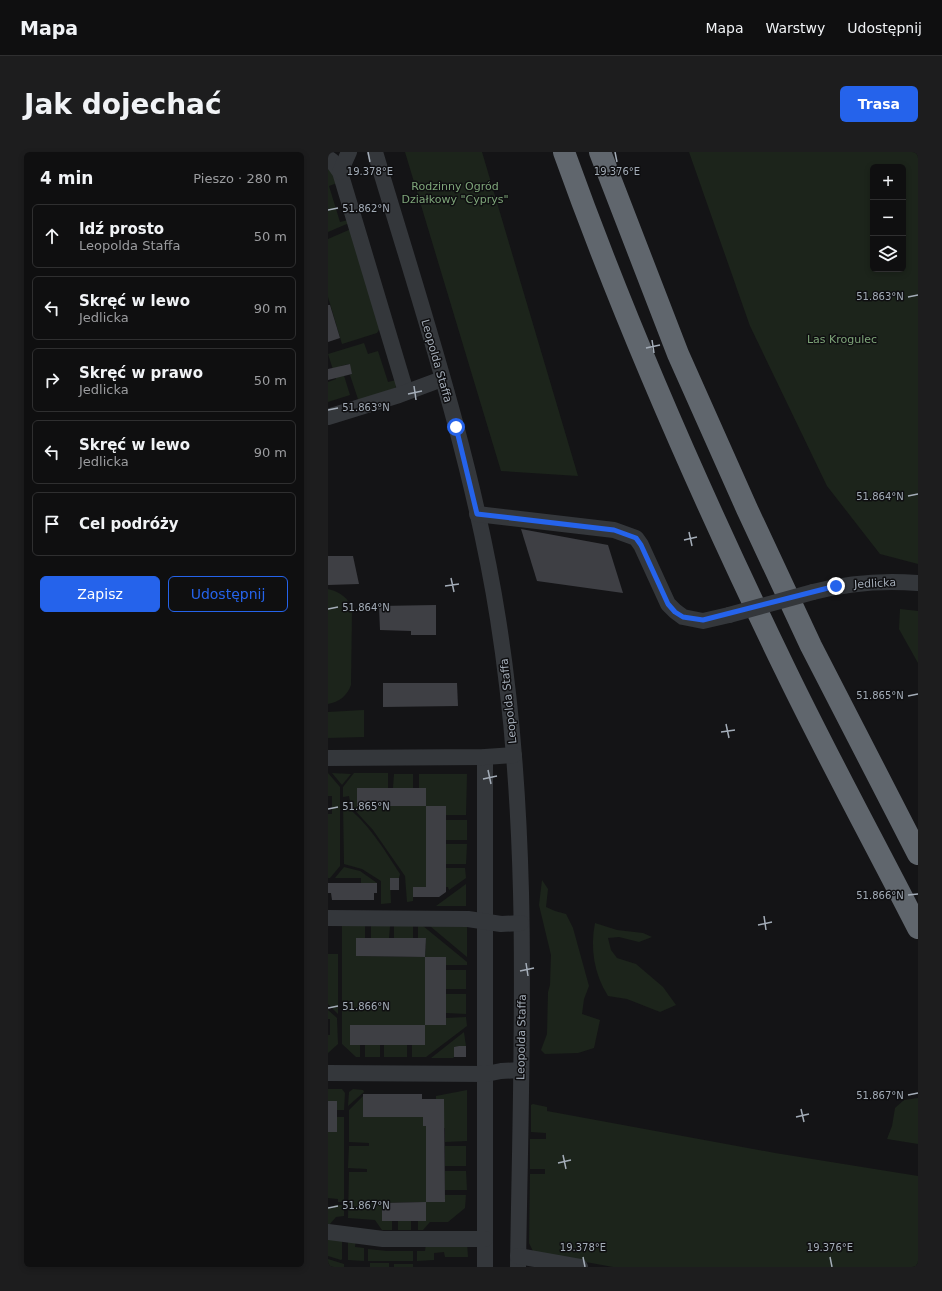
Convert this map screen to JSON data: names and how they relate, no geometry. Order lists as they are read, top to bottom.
{
  "streets": {
    "street": ["Leopolda Staffa", "Jedlicka"]
  },
  "crossings": [
    ["Leopolda Staffa", "Jedlicka"]
  ],
  "parks": ["Rodzinny Ogród Działkowy \"Cyprys\"", "Las Krogulec"],
  "page": {
    "header": "Mapa",
    "nav": ["Mapa", "Warstwy", "Udostępnij"],
    "buttons": [
      "Trasa",
      ["Zapisz", "Udostępnij"]
    ],
    "title": "Jak dojechać",
    "heading": ["4 min", "Pieszo · 280 m"],
    "map_buttons": ["+", "−"],
    "list": [
      ["Idź prosto", "Leopolda Staffa", "50 m"],
      ["Skręć w lewo", "Jedlicka", "90 m"],
      ["Skręć w prawo", "Jedlicka", "50 m"],
      ["Skręć w lewo", "Jedlicka", "90 m"],
      "Cel podróży"
    ]
  },
  "coordinates": [
    "19.378°E",
    "19.376°E",
    "51.862°N",
    "51.863°N",
    "51.864°N",
    "51.865°N",
    "51.866°N",
    "51.867°N"
  ]
}
